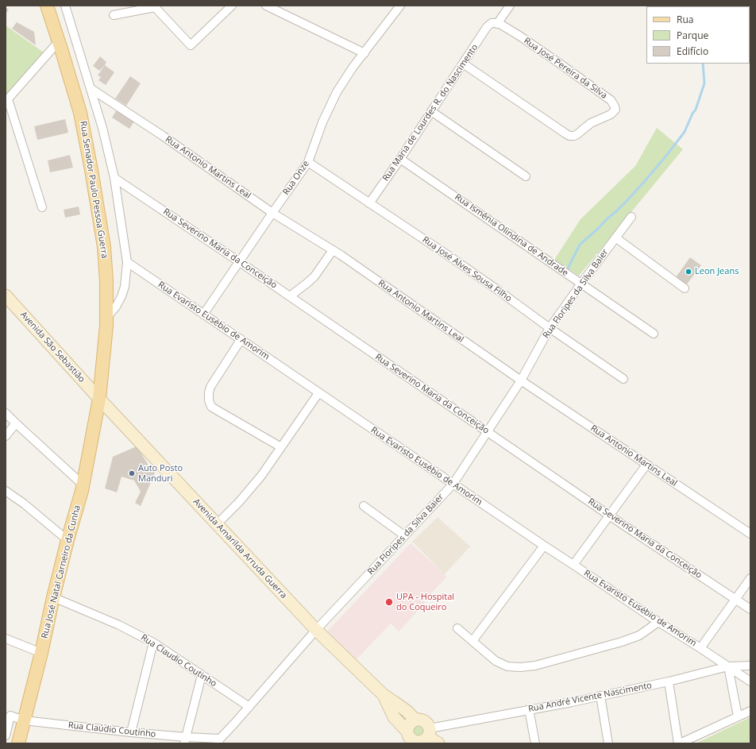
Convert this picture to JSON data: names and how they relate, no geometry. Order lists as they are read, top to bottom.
{
  "streets": {
    "main road": [
      "Rua Senador Paulo Pessoa Guerra",
      "Avenida São Sebastião",
      "Avenida Amarilda Arruda Guerra",
      "Rua José Natal Carneiro da Cunha"
    ],
    "street": [
      "Rua José Pereira da Silva",
      "Rua Maria de Lourdes R. do Nascimento",
      "Rua Antonio Martins Leal",
      "Rua Onze",
      "Rua Ismênia Olindina de Andrade",
      "Rua Severino Maria da Conceição",
      "Rua José Alves Sousa Filho",
      "Rua Floripes da Silva Baier",
      "Rua Evaristo Eusébio de Amorim",
      "Rua Claudio Coutinho",
      "Rua André Vicente Nascimento",
      "Rua Claúdio Coutinho"
    ]
  },
  "crossings": [
    ["Rua José Pereira da Silva", "Rua Maria de Lourdes R. do Nascimento"],
    ["Rua Maria de Lourdes R. do Nascimento", "Rua Ismênia Olindina de Andrade"],
    ["Rua Maria de Lourdes R. do Nascimento", "Rua José Alves Sousa Filho"],
    ["Rua Antonio Martins Leal", "Rua Onze"],
    ["Rua Antonio Martins Leal", "Rua Floripes da Silva Baier"],
    ["Rua Onze", "Rua Severino Maria da Conceição"],
    ["Rua Onze", "Rua José Alves Sousa Filho"],
    ["Rua Onze", "Rua Evaristo Eusébio de Amorim"],
    ["Rua Senador Paulo Pessoa Guerra", "Avenida São Sebastião"],
    ["Rua Senador Paulo Pessoa Guerra", "Avenida Amarilda Arruda Guerra"],
    ["Rua Senador Paulo Pessoa Guerra", "Rua José Natal Carneiro da Cunha"],
    ["Rua Ismênia Olindina de Andrade", "Rua Floripes da Silva Baier"],
    ["Rua Severino Maria da Conceição", "Rua Floripes da Silva Baier"],
    ["Rua José Alves Sousa Filho", "Rua Floripes da Silva Baier"],
    ["Rua Floripes da Silva Baier", "Rua Evaristo Eusébio de Amorim"],
    ["Rua Floripes da Silva Baier", "Avenida Amarilda Arruda Guerra"],
    ["Rua Floripes da Silva Baier", "Rua Claudio Coutinho"],
    ["Rua Floripes da Silva Baier", "Rua Claúdio Coutinho"],
    ["Rua Evaristo Eusébio de Amorim", "Rua André Vicente Nascimento"],
    ["Avenida São Sebastião", "Avenida Amarilda Arruda Guerra"],
    ["Avenida São Sebastião", "Rua José Natal Carneiro da Cunha"],
    ["Avenida Amarilda Arruda Guerra", "Rua José Natal Carneiro da Cunha"],
    ["Rua José Natal Carneiro da Cunha", "Rua Claudio Coutinho"],
    ["Rua José Natal Carneiro da Cunha", "Rua Claúdio Coutinho"]
  ],
  "places": ["Leon Jeans", "Auto Posto Manduri", "UPA - Hospital do Coqueiro"],
  "legend": ["Rua", "Parque", "Edifício"]
}
